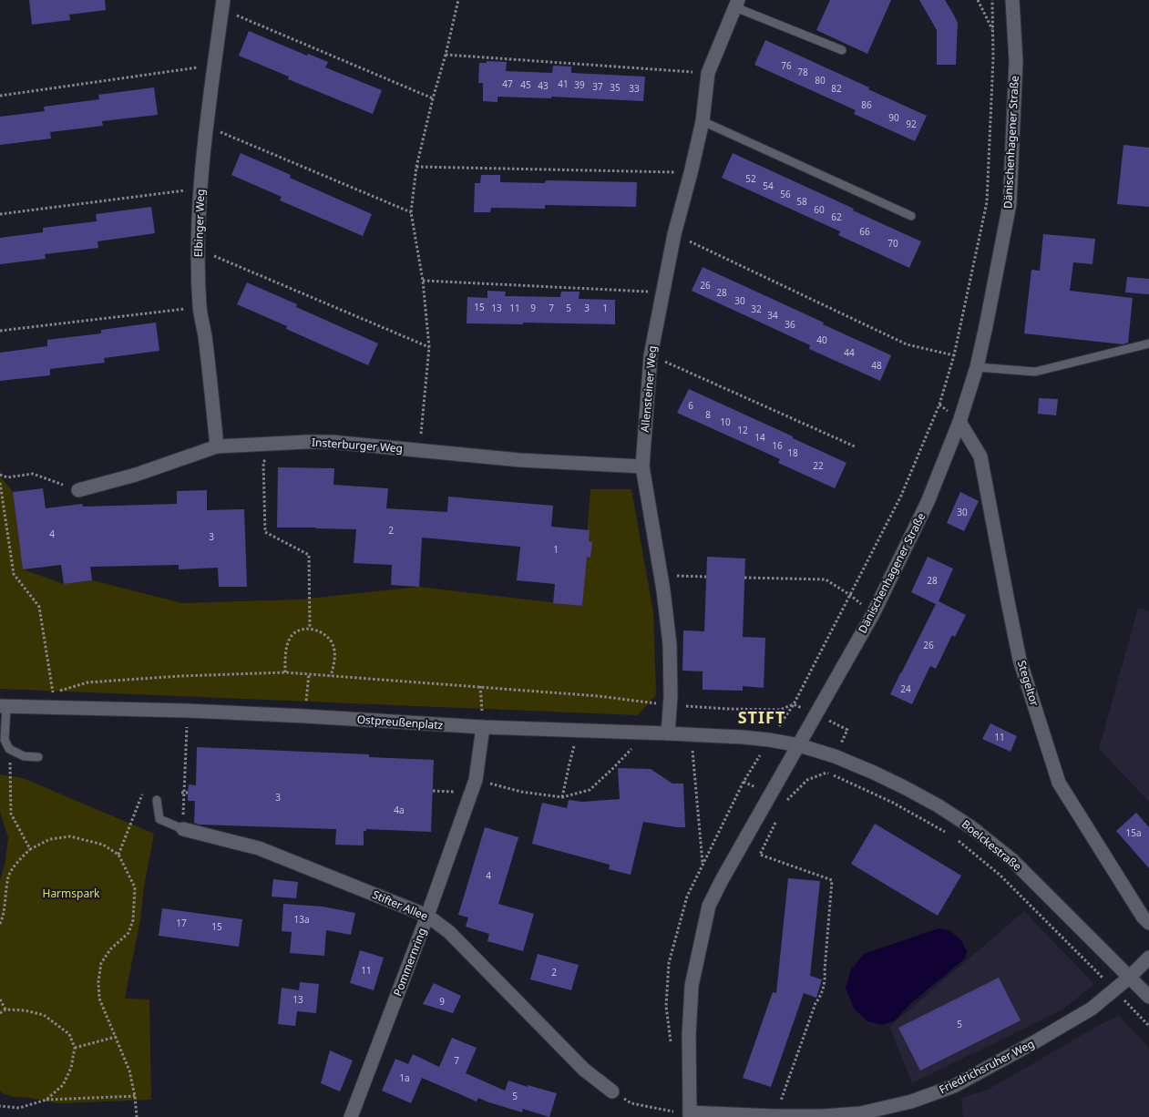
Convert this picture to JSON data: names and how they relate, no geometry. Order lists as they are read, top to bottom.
{
  "streets": {
    "street": [
      "Dänischenhagener Straße",
      "Elbinger Weg",
      "Allensteiner Weg",
      "Insterburger Weg",
      "Stegeltor",
      "Ostpreußenplatz",
      "Boelckestraße",
      "Stifter Allee",
      "Pommernring",
      "Friedrichsruher Weg"
    ]
  },
  "crossings": [
    ["Dänischenhagener Straße", "Stegeltor"],
    ["Dänischenhagener Straße", "Ostpreußenplatz"],
    ["Dänischenhagener Straße", "Boelckestraße"],
    ["Dänischenhagener Straße", "Friedrichsruher Weg"],
    ["Elbinger Weg", "Insterburger Weg"],
    ["Allensteiner Weg", "Insterburger Weg"],
    ["Allensteiner Weg", "Ostpreußenplatz"],
    ["Ostpreußenplatz", "Boelckestraße"],
    ["Ostpreußenplatz", "Pommernring"],
    ["Boelckestraße", "Friedrichsruher Weg"],
    ["Stifter Allee", "Pommernring"]
  ],
  "districts": ["STIFT"],
  "parks": ["Harmspark"],
  "house_numbers": [
    "76",
    "78",
    "80",
    "47",
    "41",
    "45",
    "39",
    "43",
    "37",
    "35",
    "33",
    "82",
    "86",
    "90",
    "92",
    "52",
    "54",
    "56",
    "58",
    "60",
    "62",
    "66",
    "70",
    "26",
    "28",
    "30",
    "15",
    "13",
    "11",
    "9",
    "7",
    "5",
    "3",
    "1",
    "32",
    "34",
    "36",
    "40",
    "44",
    "48",
    "6",
    "8",
    "10",
    "12",
    "14",
    "16",
    "18",
    "22",
    "30",
    "2",
    "4",
    "3",
    "1",
    "28",
    "26",
    "24",
    "11",
    "3",
    "4a",
    "15a",
    "4",
    "13a",
    "17",
    "15",
    "11",
    "2",
    "13",
    "9",
    "5",
    "7",
    "1a",
    "5"
  ]
}
